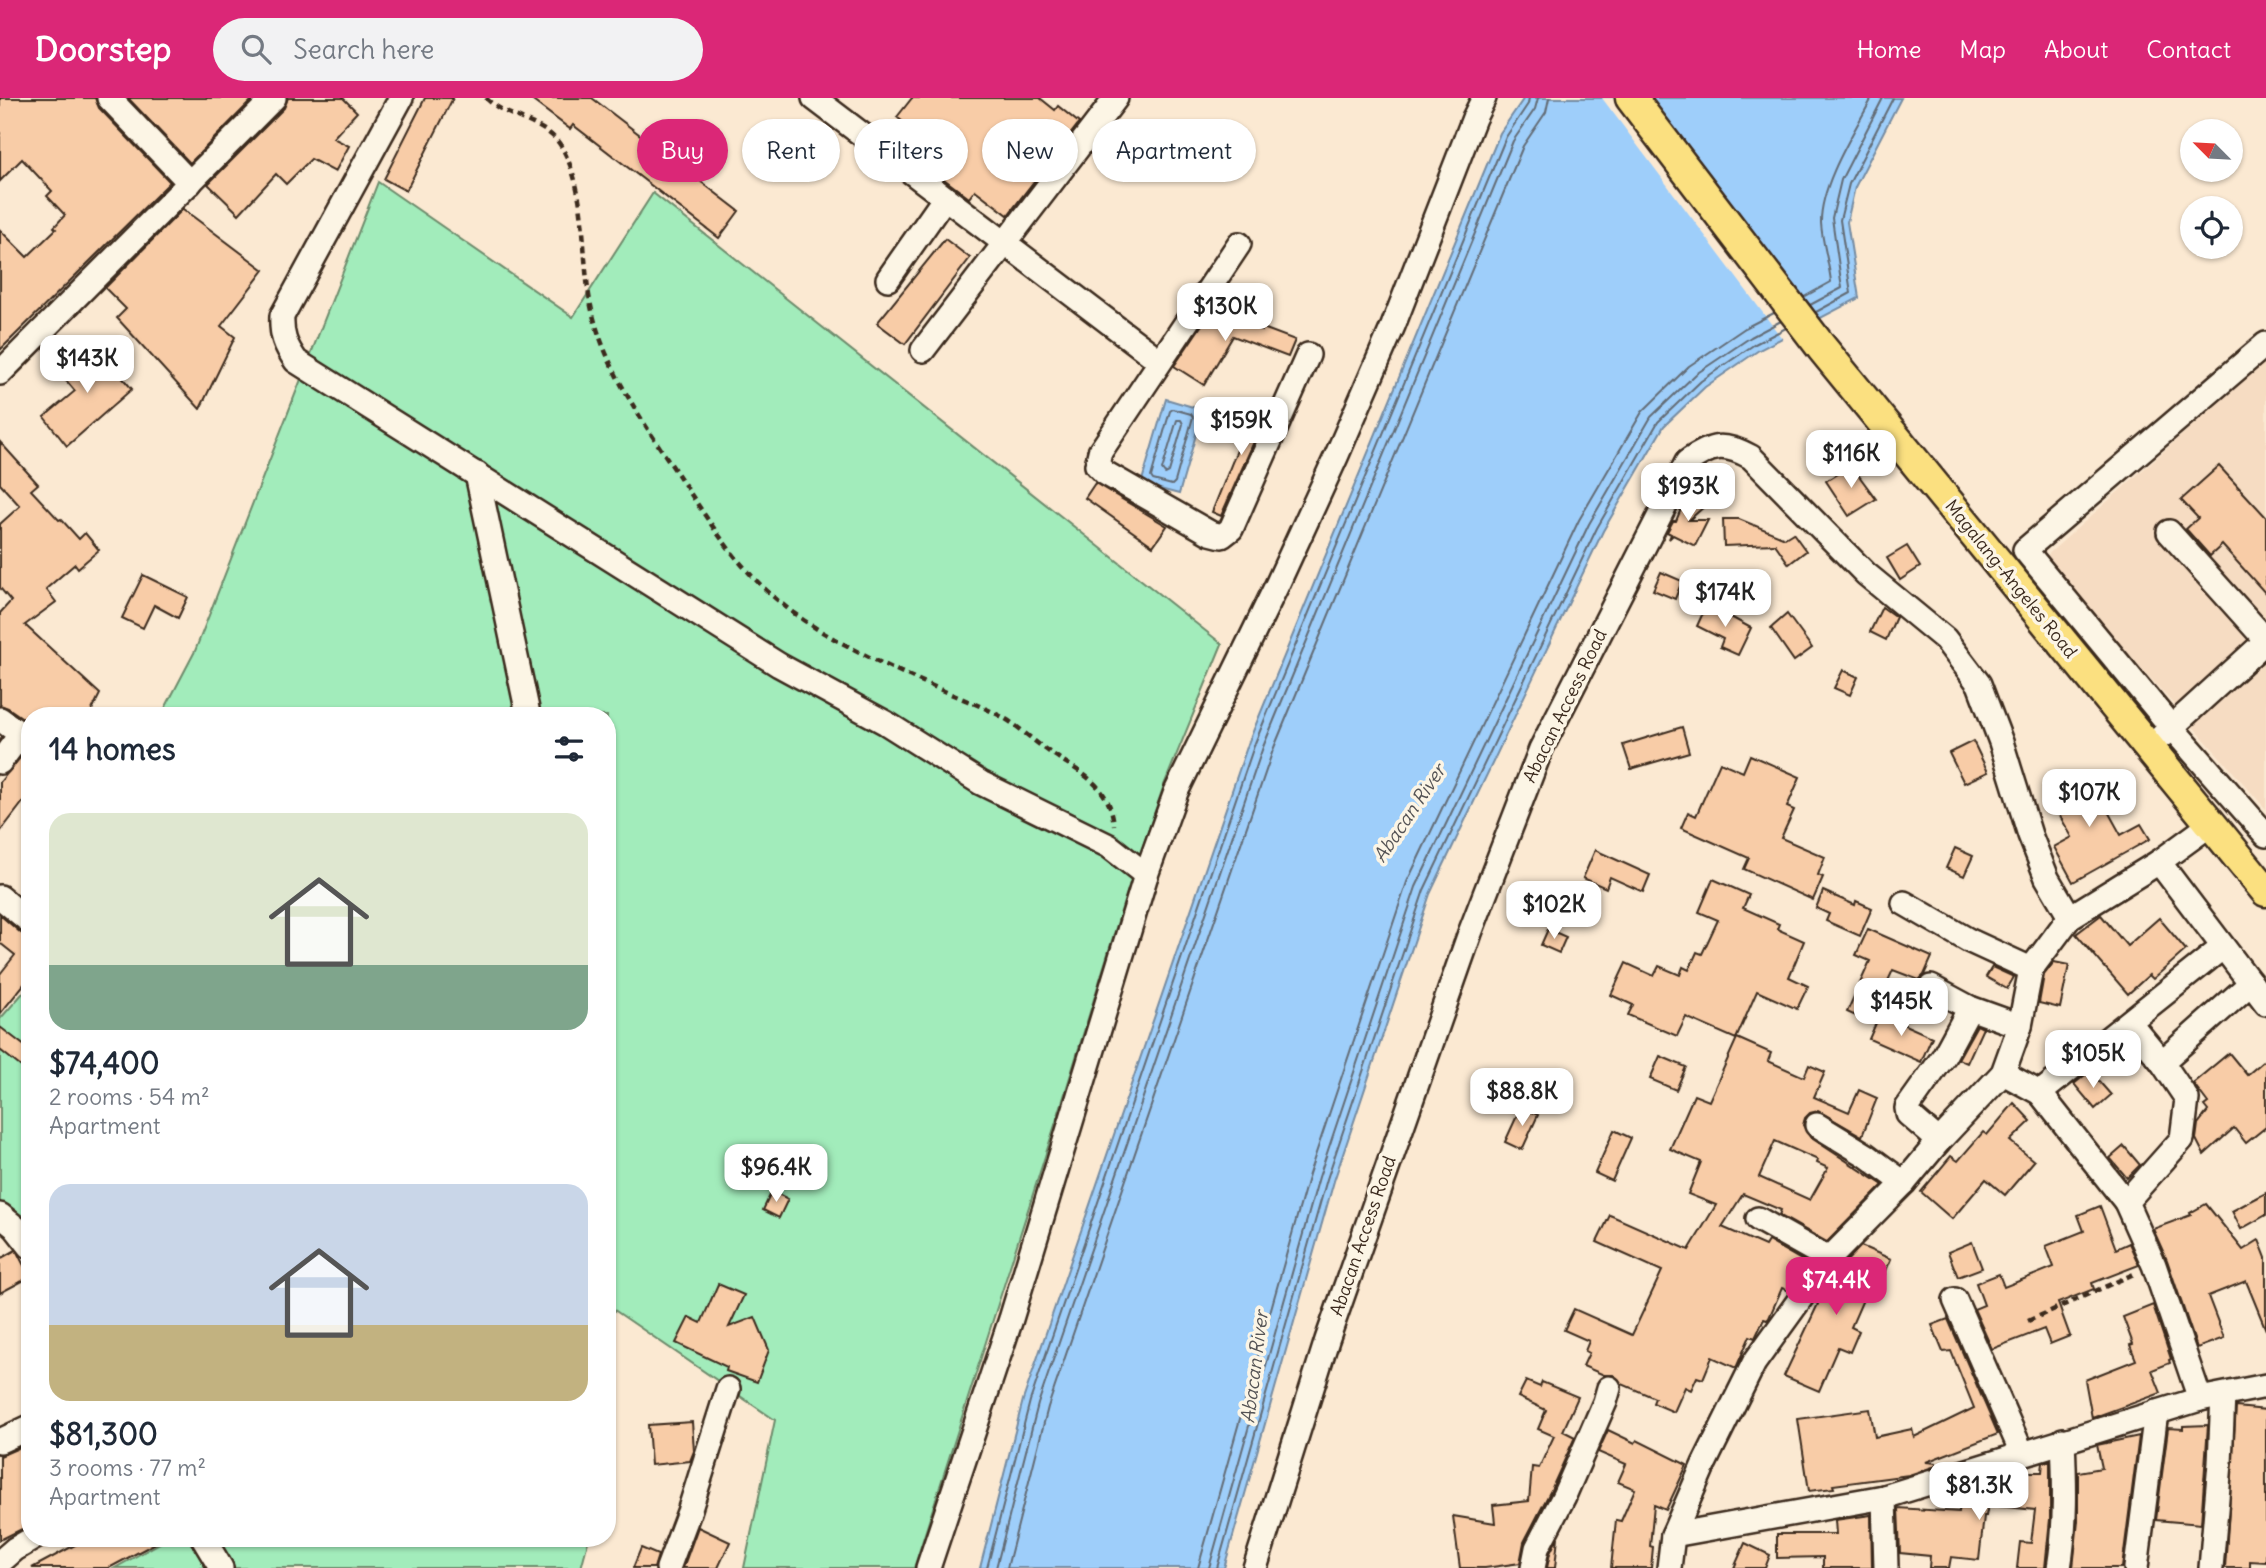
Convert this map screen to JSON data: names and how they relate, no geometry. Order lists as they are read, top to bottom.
{
  "streets": {
    "main road": ["Magalang-Angeles Road"],
    "street": ["Abacan Access Road"]
  },
  "water": ["Abacan River"],
  "north": "top left",
  "page": {
    "header": "Doorstep",
    "search": "Search here",
    "nav": [
      "Home",
      "Map",
      "About",
      "Contact"
    ],
    "chip": [
      "Buy",
      "Rent",
      "Filters",
      "New",
      "Apartment"
    ],
    "price": [
      "$130K",
      "$143K",
      "$159K",
      "$116K",
      "$193K",
      "$174K",
      "$107K",
      "$102K",
      "$145K",
      "$105K",
      "$88.8K",
      "$96.4K",
      "$74.4K",
      "$81.3K"
    ],
    "heading": "14 homes",
    "list": [
      {
        "name": "$74,400",
        "note": "2 rooms · 54 m² · Apartment"
      },
      {
        "name": "$81,300",
        "note": "3 rooms · 77 m² · Apartment"
      }
    ]
  }
}
